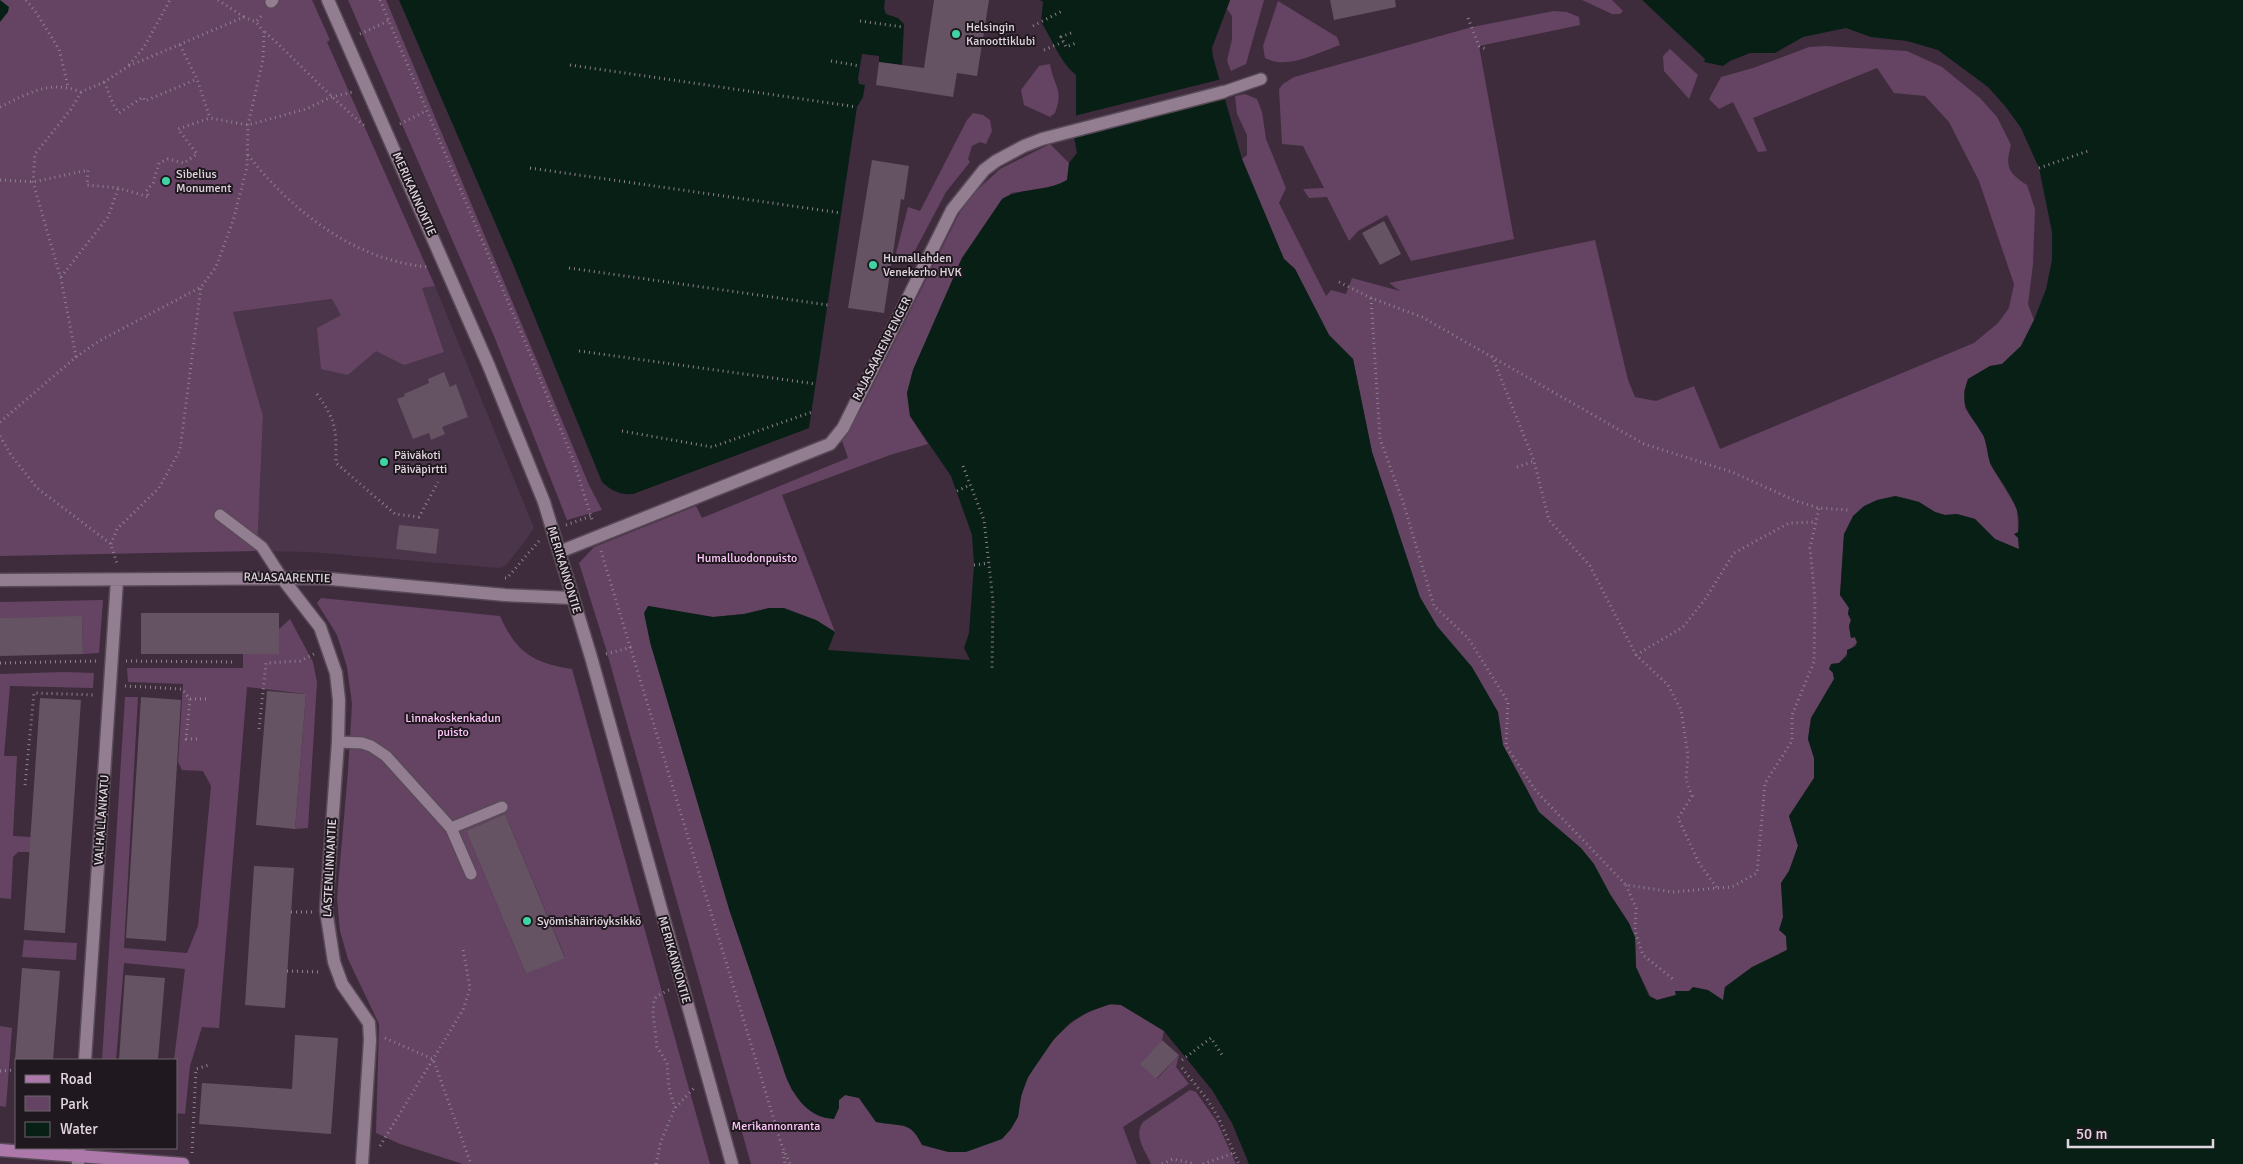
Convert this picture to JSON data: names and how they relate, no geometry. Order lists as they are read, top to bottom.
{
  "streets": {
    "street": [
      "MERIKANNONTIE",
      "RAJASAARENPENGER",
      "RAJASAARENTIE",
      "VALHALLANKATU",
      "LASTENLINNANTIE"
    ]
  },
  "crossings": [
    ["MERIKANNONTIE", "RAJASAARENPENGER"],
    ["MERIKANNONTIE", "RAJASAARENTIE"],
    ["RAJASAARENTIE", "VALHALLANKATU"],
    ["RAJASAARENTIE", "LASTENLINNANTIE"]
  ],
  "parks": ["Humalluodonpuisto", "Linnakoskenkadun puisto", "Merikannonranta"],
  "places": [
    "Helsingin Kanoottiklubi",
    "Sibelius Monument",
    "Humallahden Venekerho HVK",
    "Päiväkoti Päiväpirtti",
    "Syömishäiriöyksikkö"
  ],
  "legend": ["Road", "Park", "Water"],
  "scale_bar": "50 m"
}
